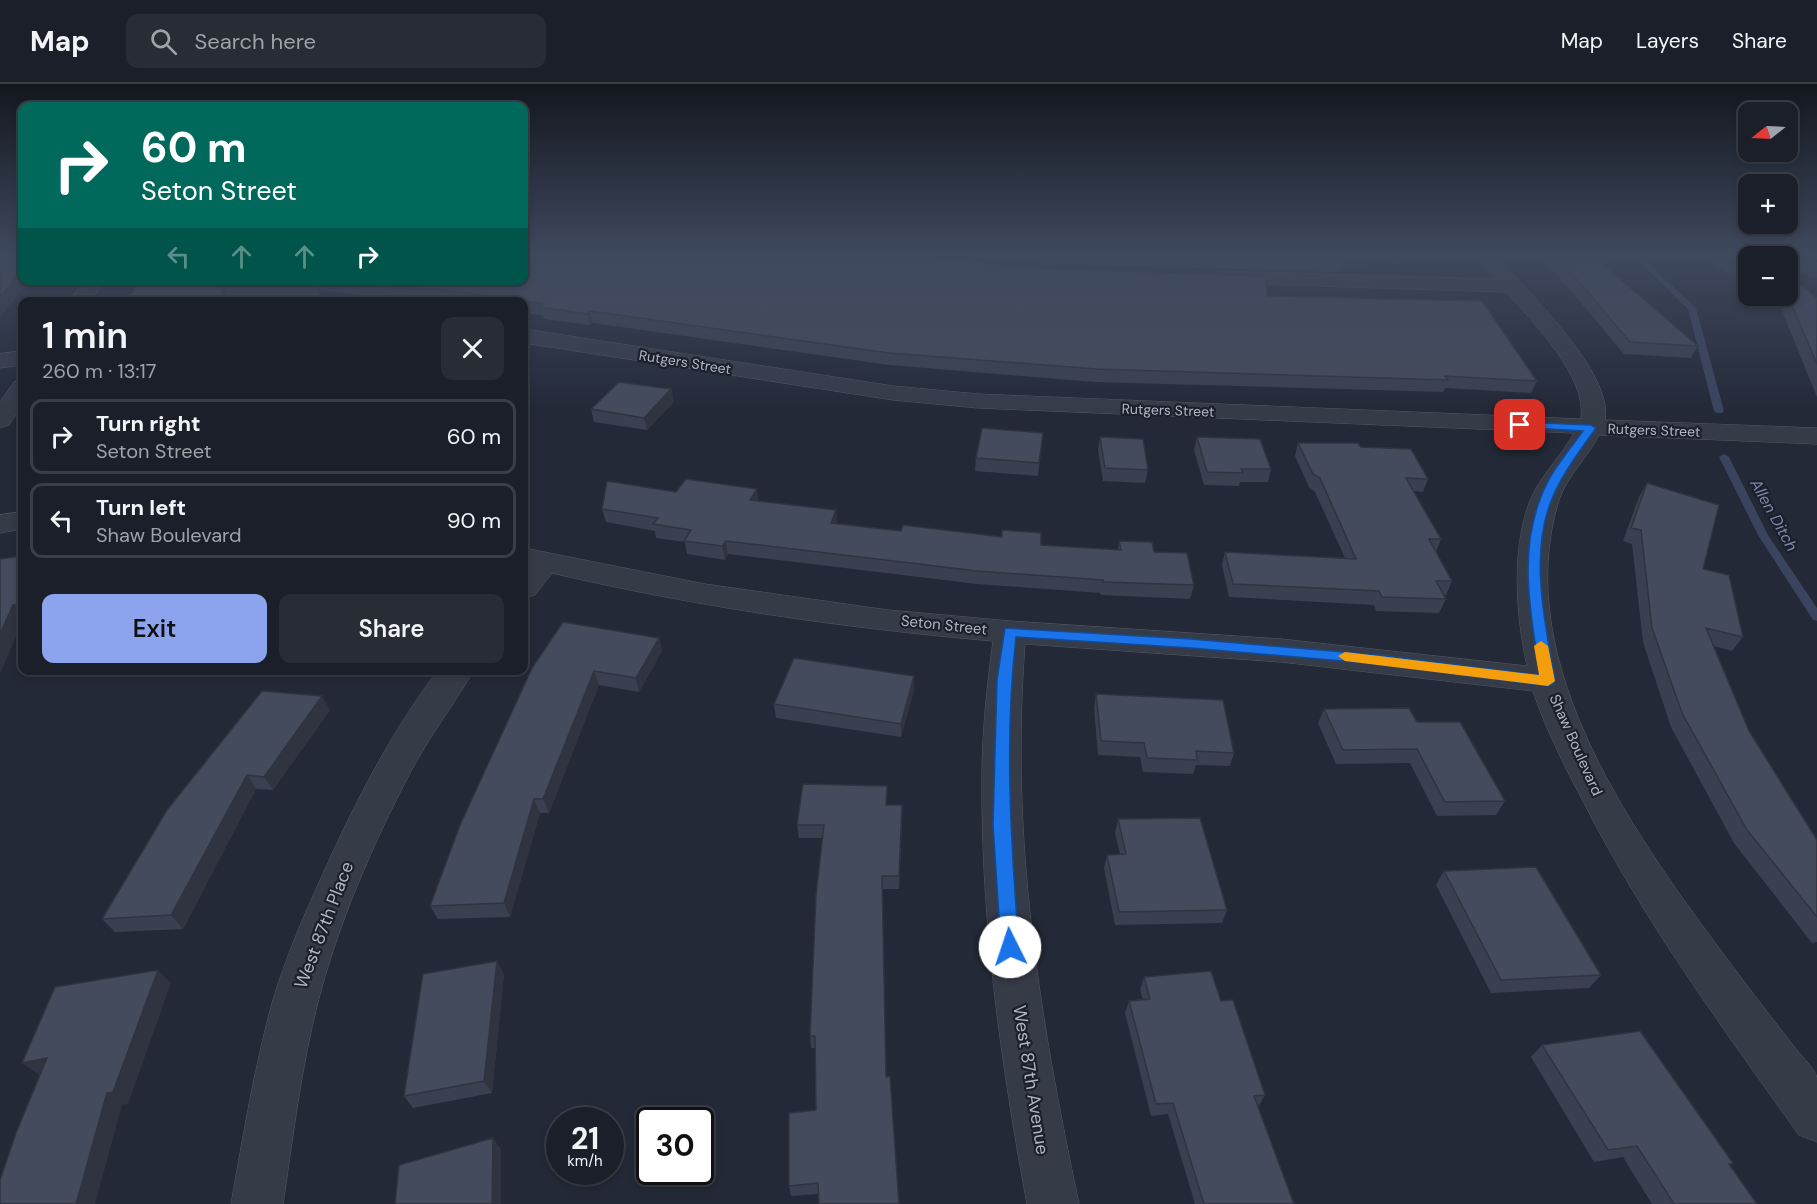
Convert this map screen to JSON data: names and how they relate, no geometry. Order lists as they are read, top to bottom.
{
  "streets": {
    "street": [
      "Rutgers Street",
      "Seton Street",
      "Shaw Boulevard",
      "West 87th Place",
      "West 87th Avenue"
    ]
  },
  "crossings": [
    ["Rutgers Street", "Shaw Boulevard"],
    ["Seton Street", "Shaw Boulevard"],
    ["Seton Street", "West 87th Avenue"]
  ],
  "water": ["Allen Ditch"],
  "north": "left",
  "page": {
    "header": "Map",
    "search": "Search here",
    "nav": ["Map", "Layers", "Share"],
    "map_buttons": ["+", "−"],
    "turn": ["60 m", "Seton Street"],
    "heading": ["1 min", "260 m · 13:17"],
    "list": [
      {
        "name": "Turn right",
        "note": "Seton Street",
        "value": "60 m"
      },
      {
        "name": "Turn left",
        "note": "Shaw Boulevard",
        "value": "90 m"
      }
    ],
    "buttons": ["Exit", "Share"],
    "speed": "21 km/h",
    "limit": "30"
  }
}
